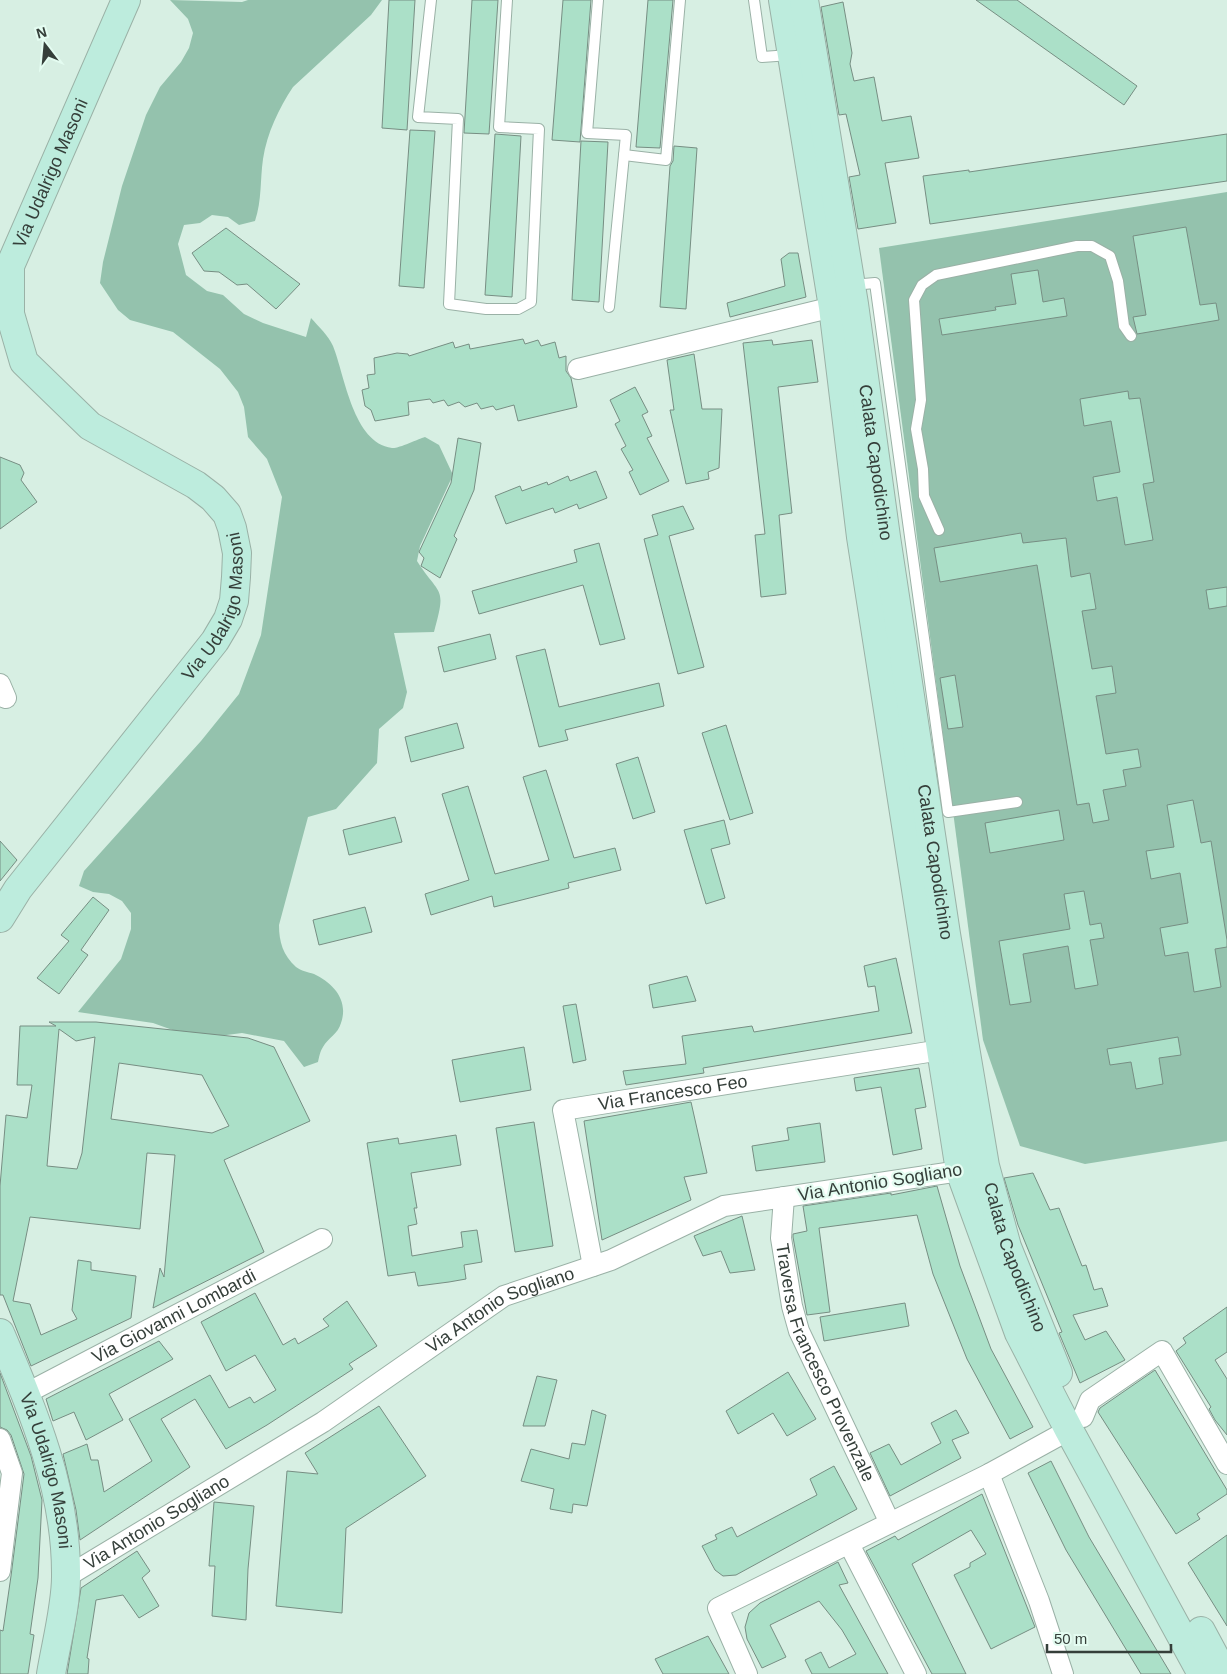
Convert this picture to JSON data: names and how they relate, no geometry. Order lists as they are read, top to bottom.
{
  "streets": {
    "main road": ["Via Udalrigo Masoni", "Calata Capodichino"],
    "street": [
      "Via Francesco Feo",
      "Via Antonio Sogliano",
      "Via Giovanni Lombardi",
      "Traversa Francesco Provenzale"
    ]
  },
  "crossings": [
    ["Via Udalrigo Masoni", "Via Antonio Sogliano"],
    ["Via Udalrigo Masoni", "Via Giovanni Lombardi"],
    ["Calata Capodichino", "Via Francesco Feo"],
    ["Calata Capodichino", "Via Antonio Sogliano"],
    ["Via Francesco Feo", "Via Antonio Sogliano"],
    ["Via Antonio Sogliano", "Traversa Francesco Provenzale"]
  ],
  "scale_bar": "50 m",
  "north": "top"
}
